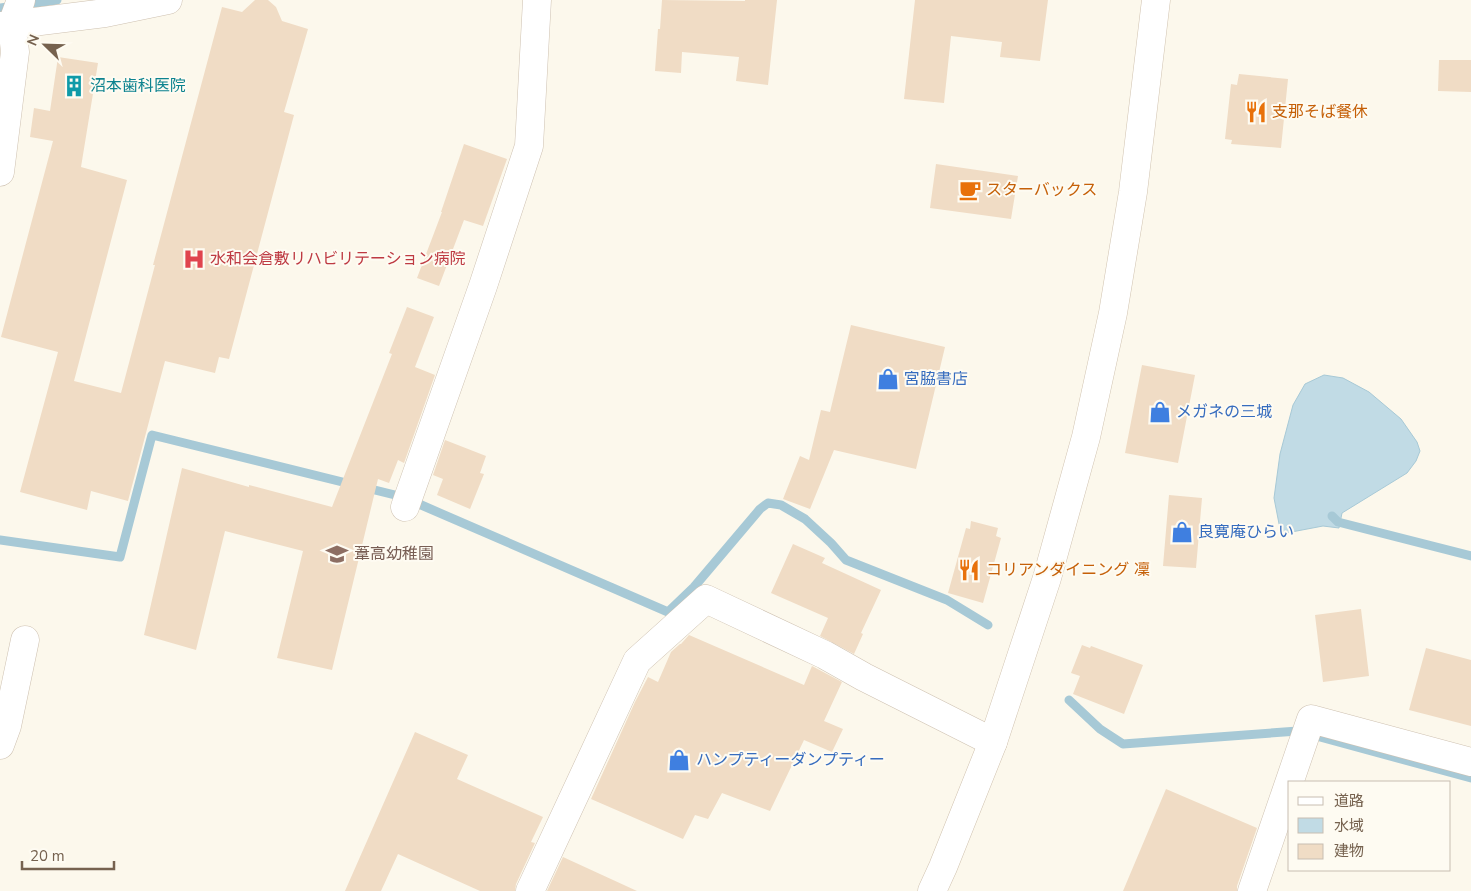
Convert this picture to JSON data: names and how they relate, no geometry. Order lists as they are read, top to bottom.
{
  "places": {
    "building": ["沼本歯科医院"],
    "restaurant": ["支那そば餐休", "コリアンダイニング 凜"],
    "cafe": ["スターバックス"],
    "hospital": ["水和会倉敷リハビリテーション病院"],
    "shop": [
      "宮脇書店",
      "メガネの三城",
      "良寛庵ひらい",
      "ハンプティーダンプティー"
    ],
    "school or university": ["葦高幼稚園"]
  },
  "legend": ["道路", "水域", "建物"],
  "scale_bar": "20 m",
  "north": "top left"
}
